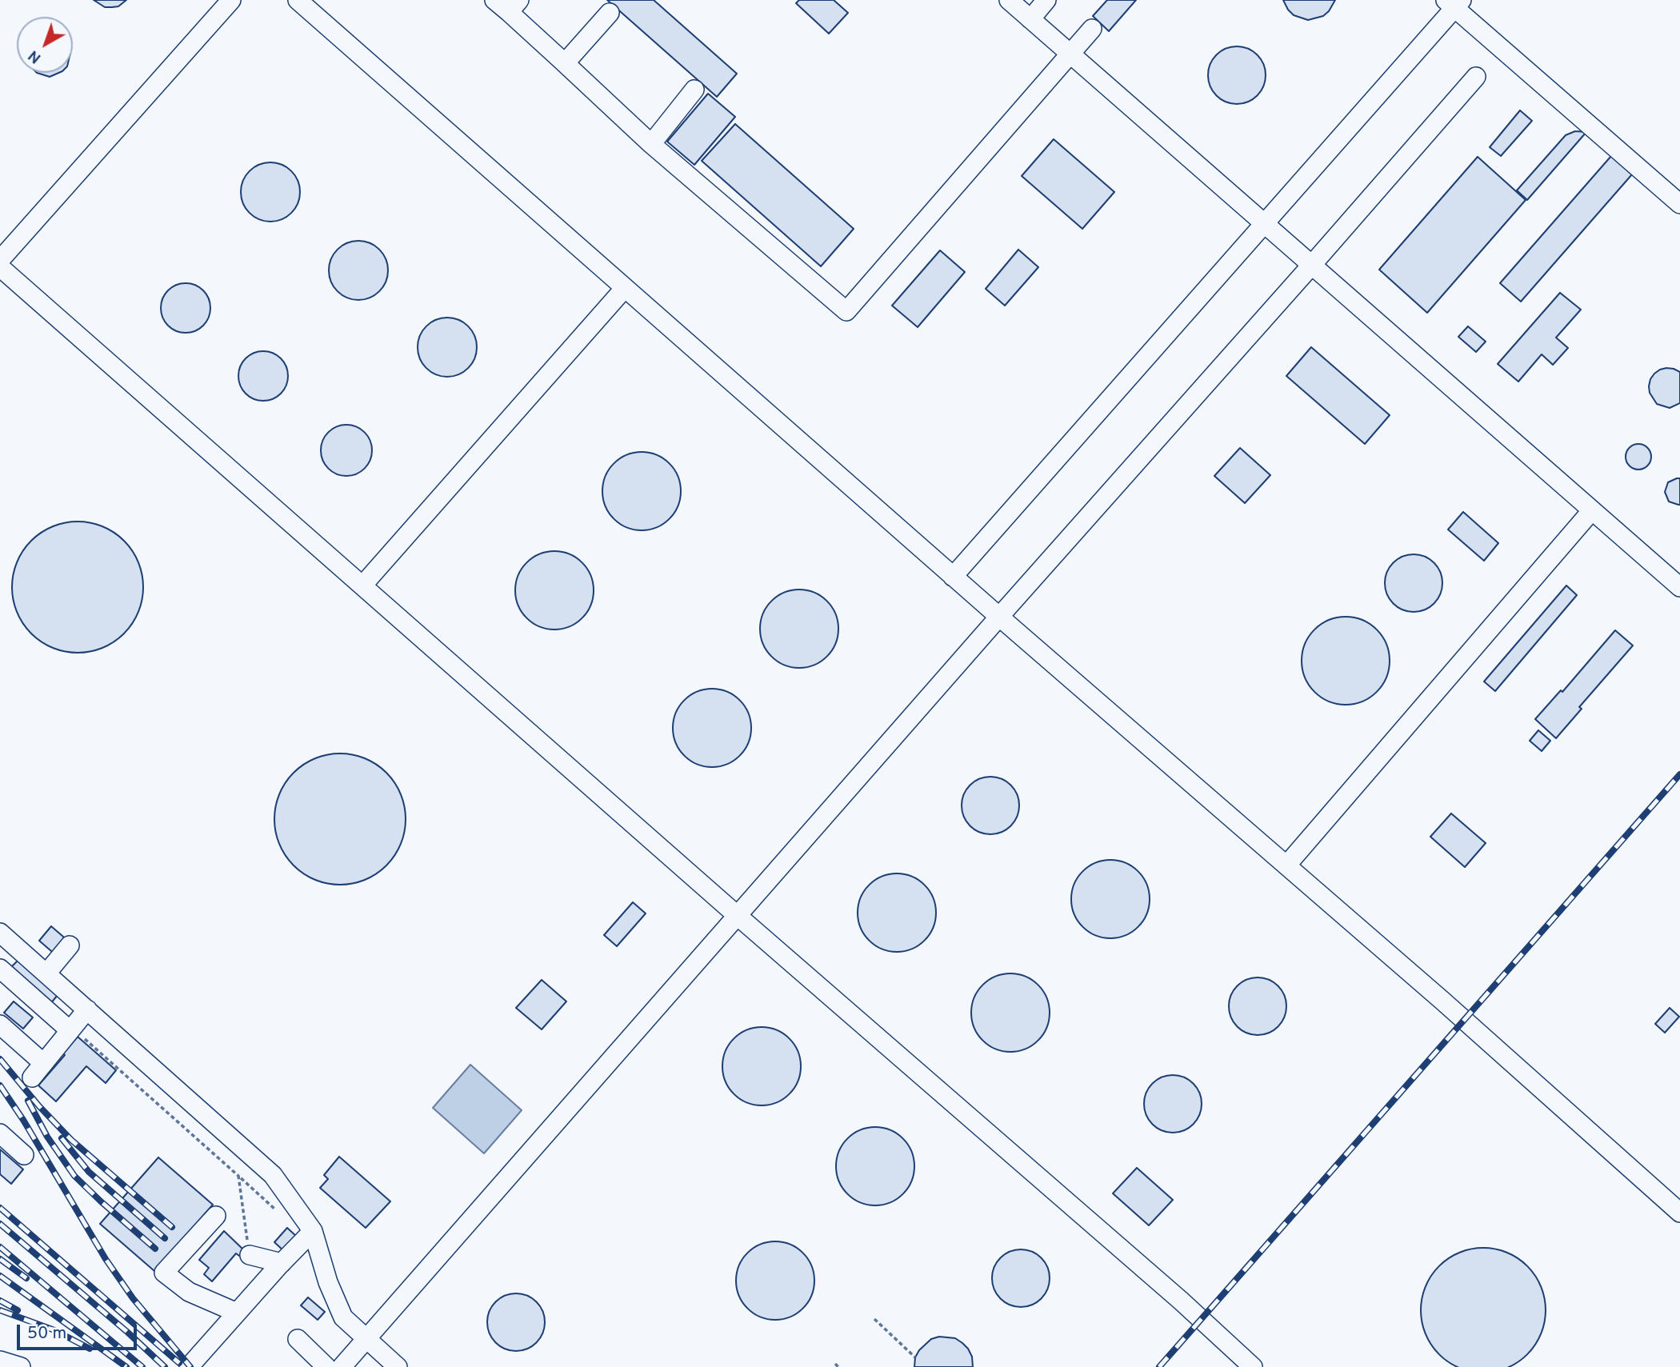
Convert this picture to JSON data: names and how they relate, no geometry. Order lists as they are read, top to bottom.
{
  "scale_bar": "50 m",
  "north": "bottom left"
}
